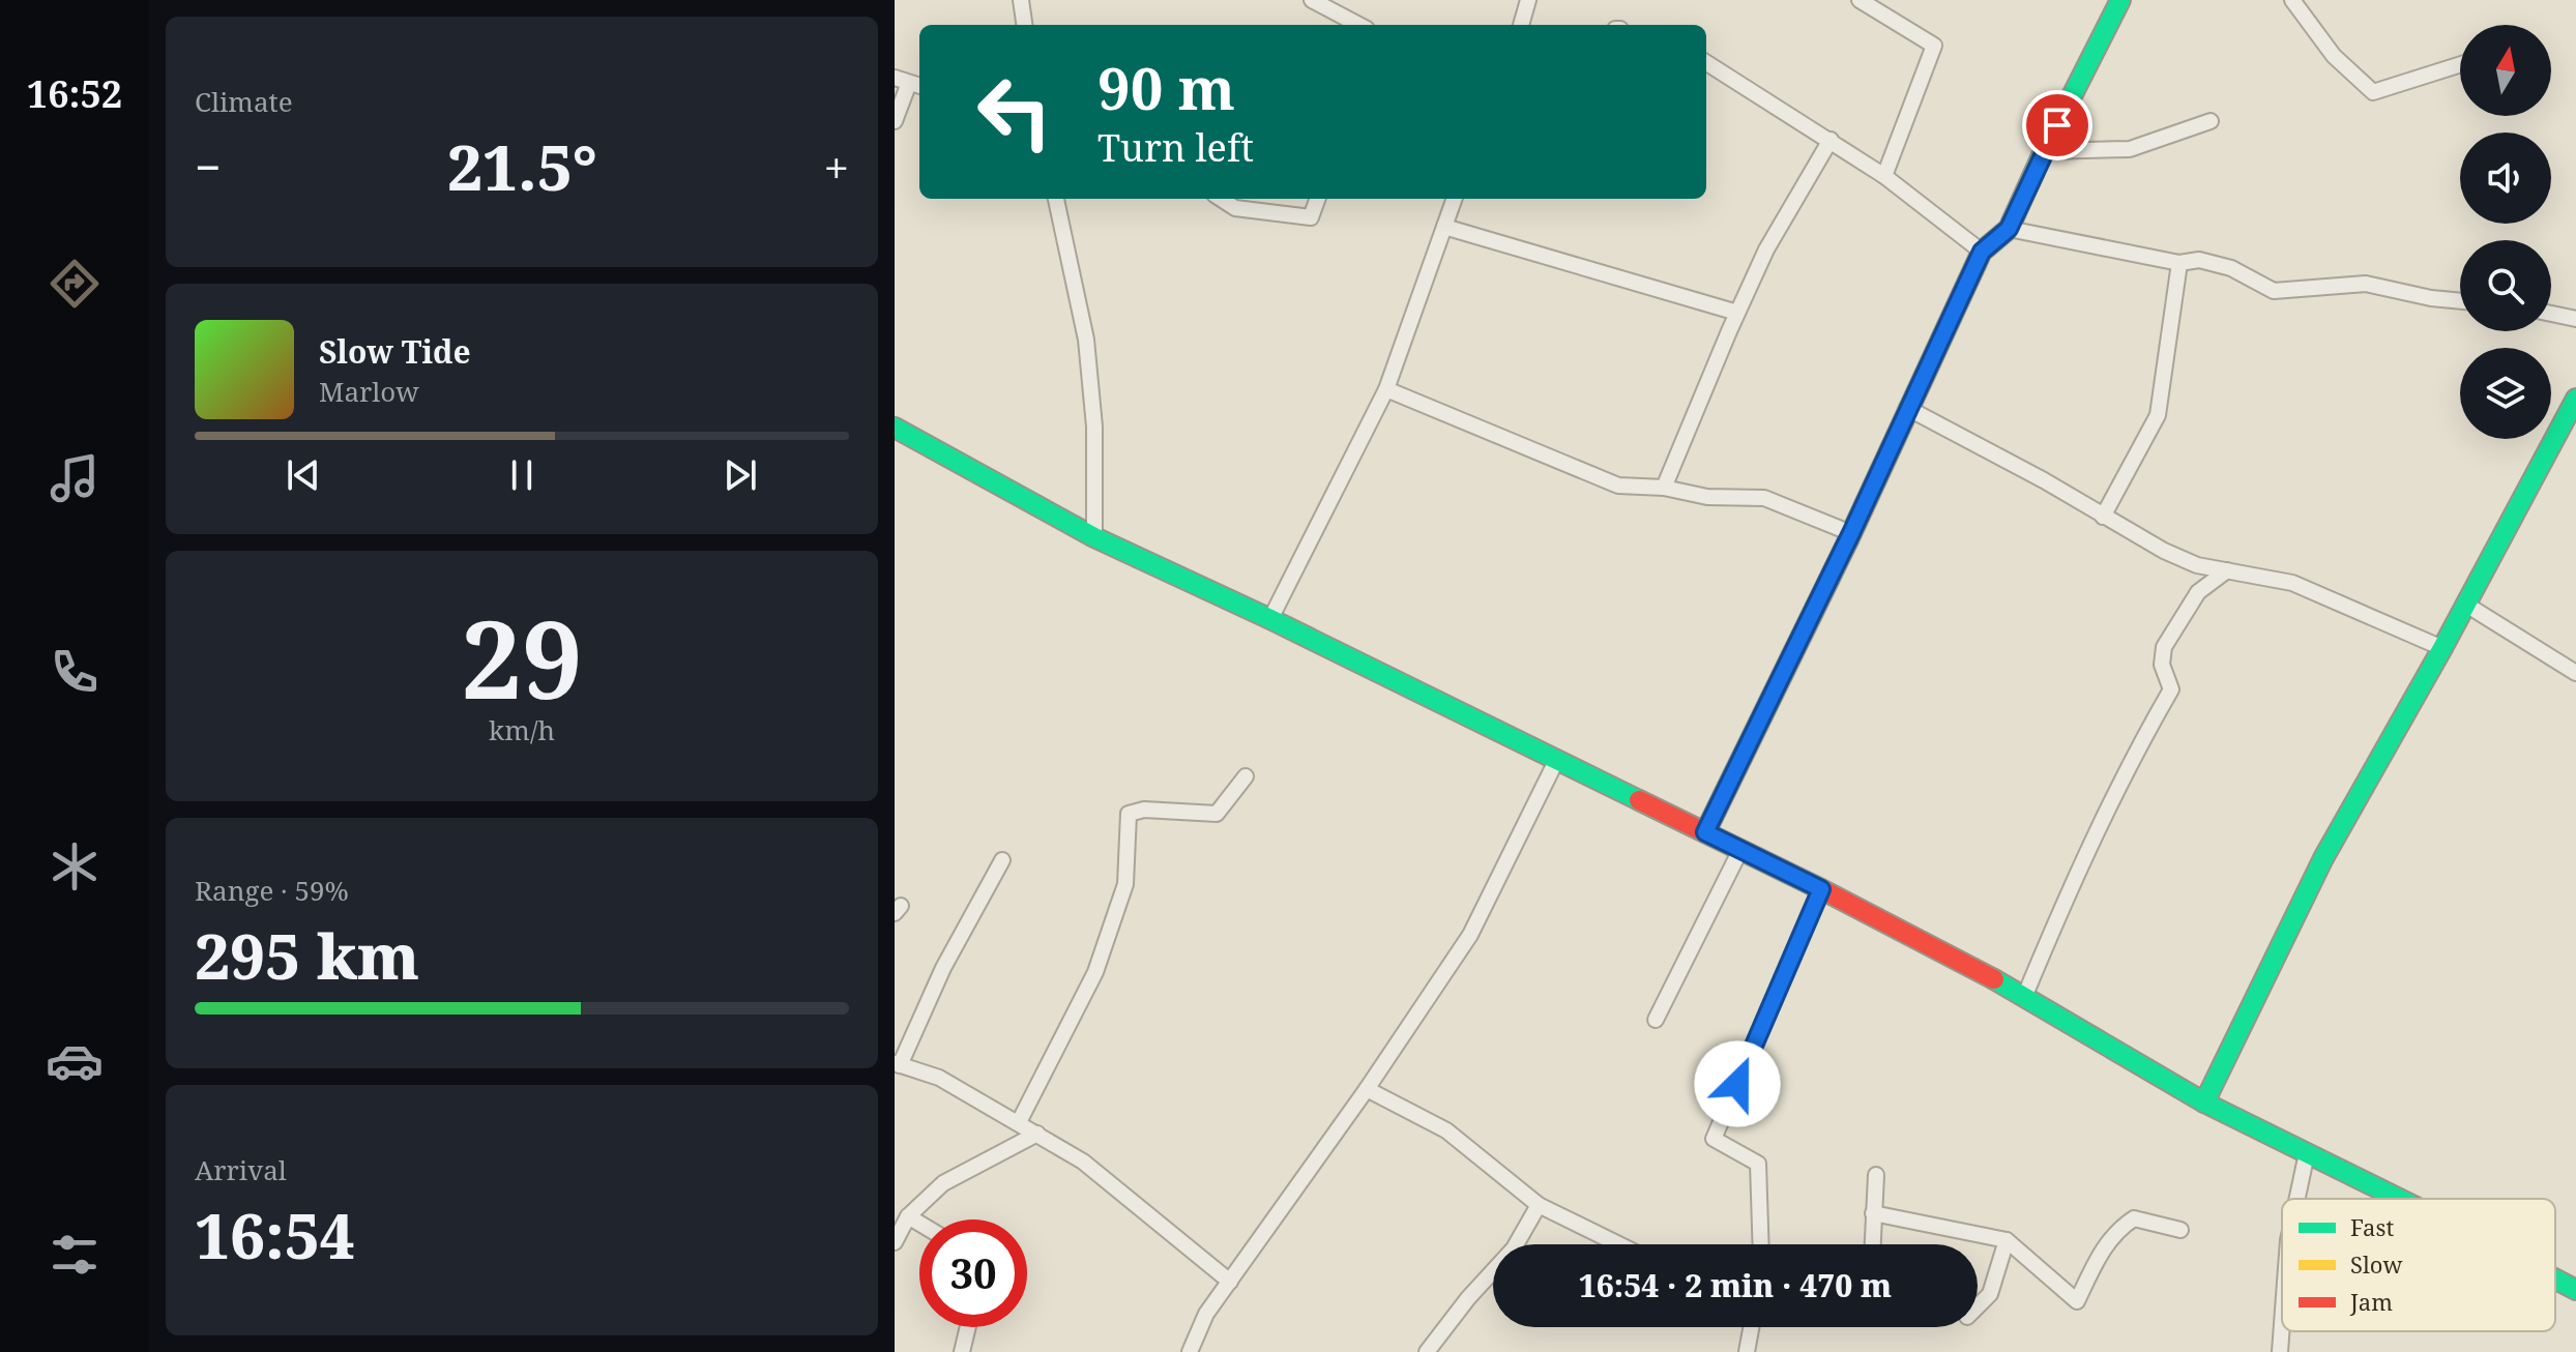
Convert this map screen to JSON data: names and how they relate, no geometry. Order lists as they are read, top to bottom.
{
  "legend": ["Fast", "Slow", "Jam"],
  "north": "top",
  "page": {
    "tabs": "16:52",
    "tile": [
      "Climate",
      ["29", "km/h"],
      ["Range · 59%", "295 km"],
      ["Arrival", "16:54"]
    ],
    "turn": ["90 m", "Turn left"],
    "heat": ["−", "21.5°", "+"],
    "song": ["Slow Tide", "Marlow"],
    "limit": "30",
    "trip": "16:54 · 2 min · 470 m"
  }
}
